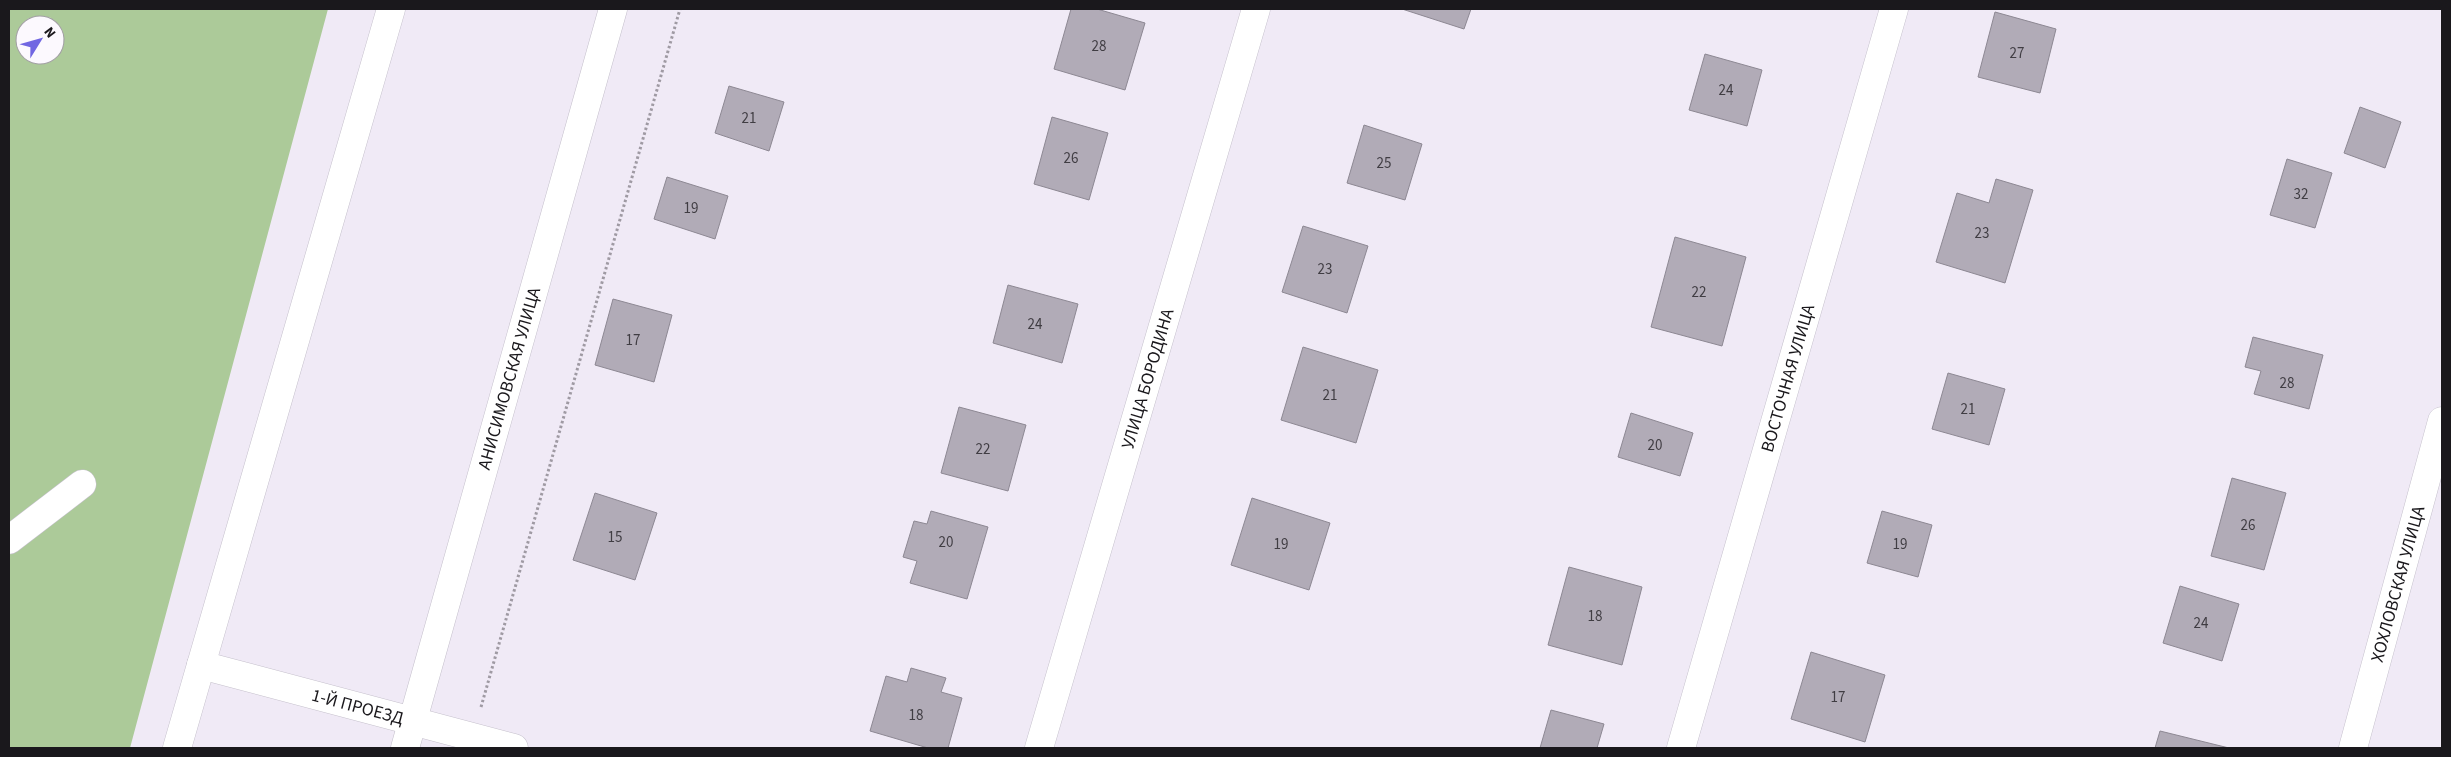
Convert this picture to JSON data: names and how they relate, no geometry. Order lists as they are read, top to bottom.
{
  "streets": {
    "street": [
      "УЛИЦА БОРОДИНА",
      "ВОСТОЧНАЯ УЛИЦА",
      "АНИСИМОВСКАЯ УЛИЦА",
      "ХОХЛОВСКАЯ УЛИЦА",
      "1-Й ПРОЕЗД"
    ]
  },
  "crossings": [
    ["АНИСИМОВСКАЯ УЛИЦА", "1-Й ПРОЕЗД"]
  ],
  "house_numbers": [
    "28",
    "27",
    "24",
    "21",
    "26",
    "25",
    "32",
    "19",
    "23",
    "23",
    "22",
    "24",
    "17",
    "28",
    "21",
    "21",
    "20",
    "22",
    "26",
    "15",
    "20",
    "19",
    "19",
    "18",
    "24",
    "17",
    "18"
  ],
  "north": "top right"
}
